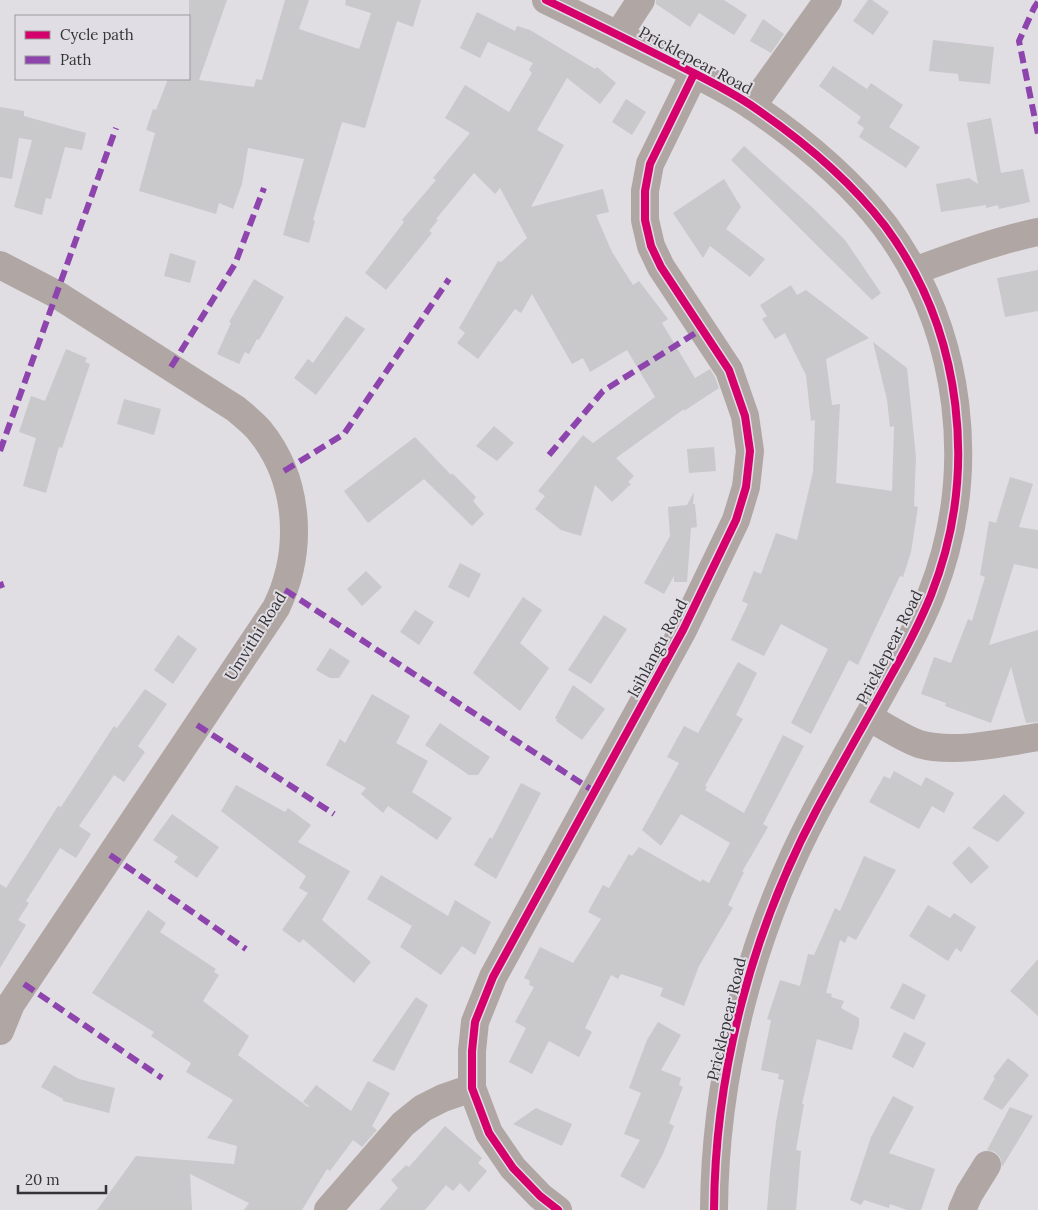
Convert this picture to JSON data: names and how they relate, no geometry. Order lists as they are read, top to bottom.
{
  "streets": {
    "street": ["Pricklepear Road", "Umvithi Road", "Isihlangu Road"]
  },
  "crossings": [
    ["Pricklepear Road", "Isihlangu Road"]
  ],
  "legend": ["Cycle path", "Path"],
  "scale_bar": "20 m"
}
